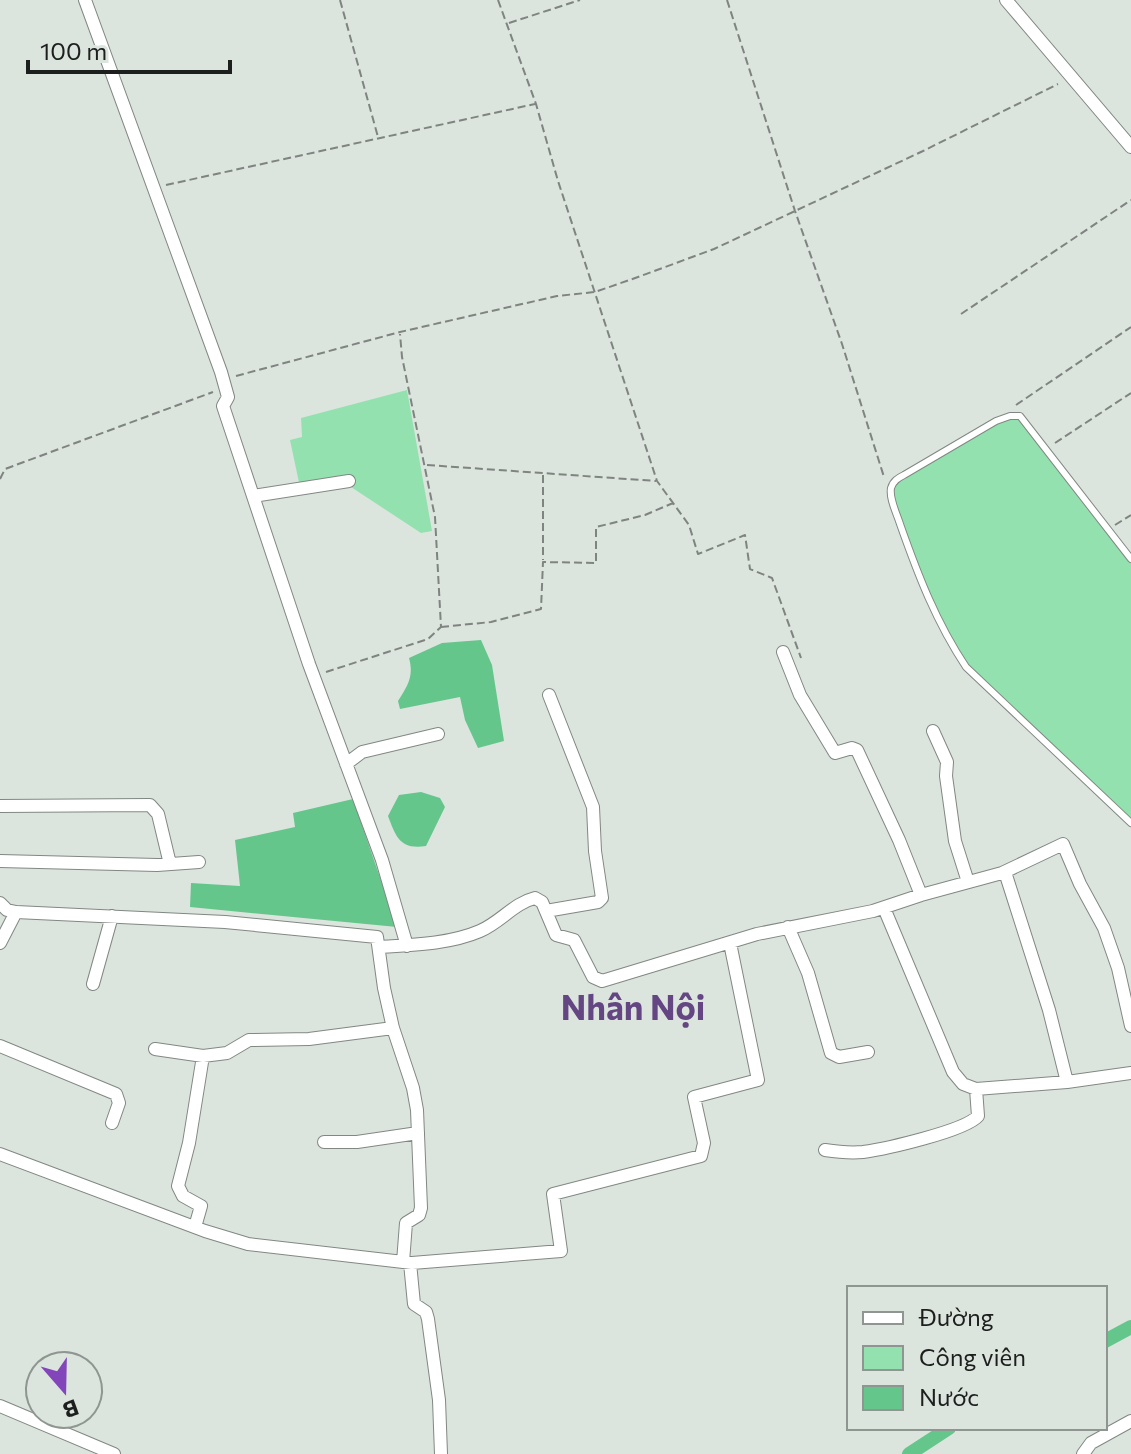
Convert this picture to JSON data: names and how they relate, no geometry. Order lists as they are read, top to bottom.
{
  "districts": ["Nhân Nội"],
  "legend": ["Đường", "Công viên", "Nước"],
  "scale_bar": "100 m",
  "north": "bottom"
}
